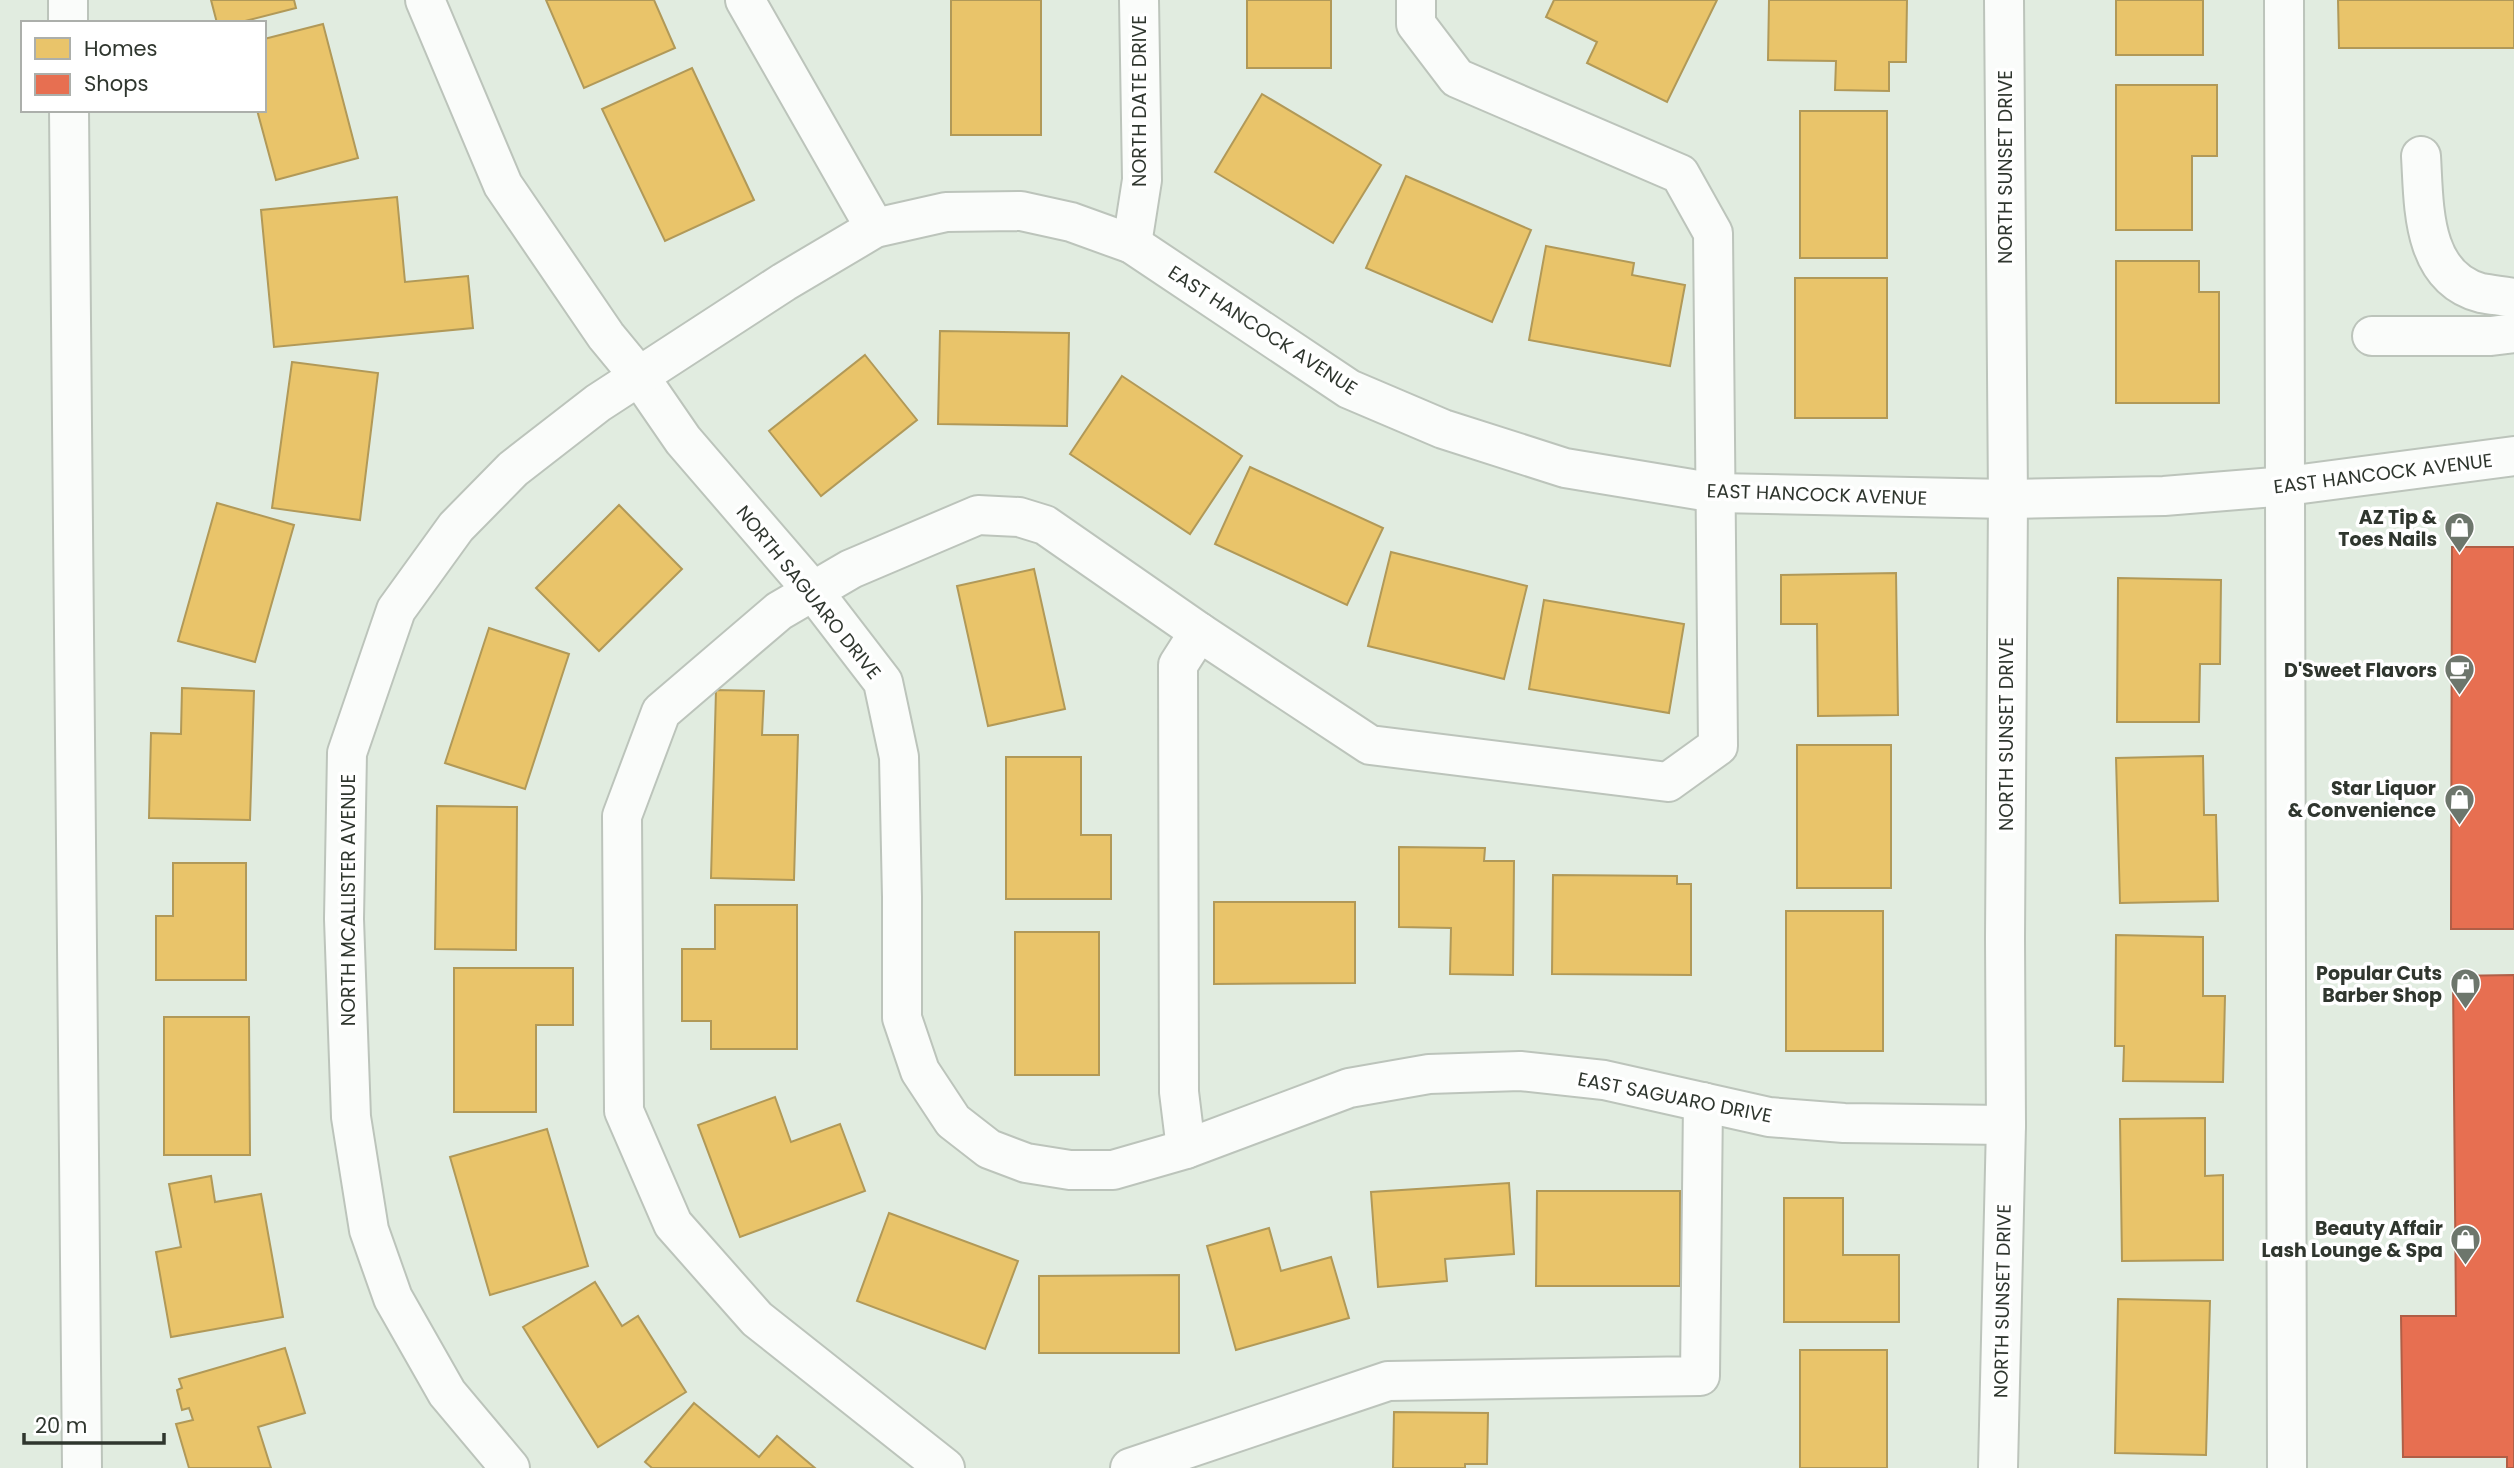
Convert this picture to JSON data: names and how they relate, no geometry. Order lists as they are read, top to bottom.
{
  "streets": {
    "street": [
      "NORTH DATE DRIVE",
      "NORTH SUNSET DRIVE",
      "EAST HANCOCK AVENUE",
      "NORTH SAGUARO DRIVE",
      "NORTH MCALLISTER AVENUE",
      "EAST SAGUARO DRIVE"
    ]
  },
  "crossings": [
    ["NORTH DATE DRIVE", "EAST HANCOCK AVENUE"],
    ["NORTH SUNSET DRIVE", "EAST HANCOCK AVENUE"],
    ["NORTH SUNSET DRIVE", "EAST SAGUARO DRIVE"],
    ["EAST HANCOCK AVENUE", "NORTH SAGUARO DRIVE"],
    ["EAST HANCOCK AVENUE", "NORTH MCALLISTER AVENUE"],
    ["NORTH SAGUARO DRIVE", "NORTH MCALLISTER AVENUE"],
    ["NORTH SAGUARO DRIVE", "EAST SAGUARO DRIVE"]
  ],
  "places": {
    "shop": [
      "AZ Tip & Toes Nails",
      "Star Liquor & Convenience",
      "Popular Cuts Barber Shop",
      "Beauty Affair Lash Lounge & Spa"
    ],
    "cafe": ["D'Sweet Flavors"]
  },
  "legend": ["Homes", "Shops"],
  "scale_bar": "20 m"
}
